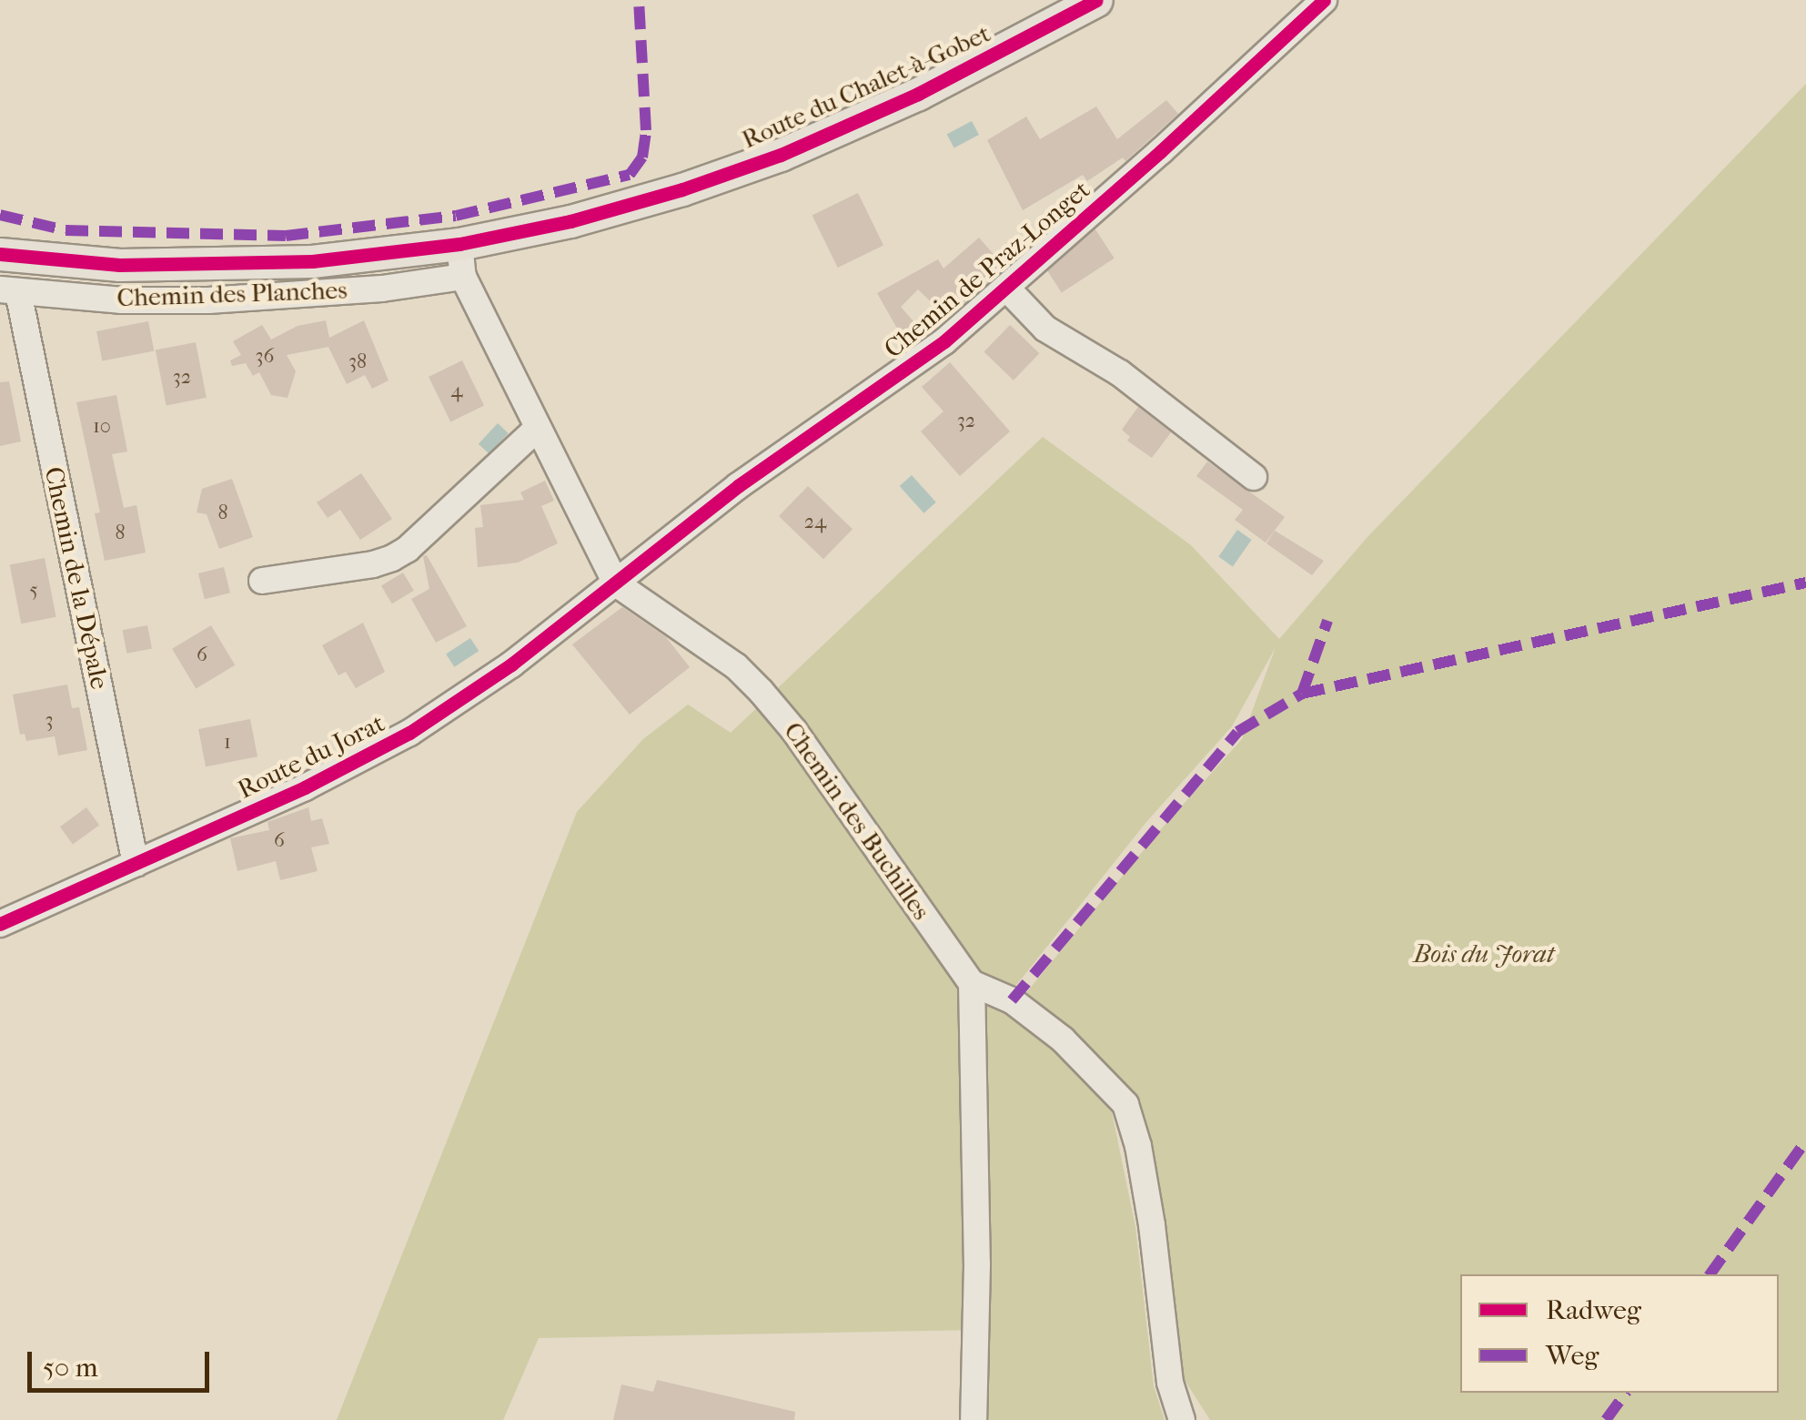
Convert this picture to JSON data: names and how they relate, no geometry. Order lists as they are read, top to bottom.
{
  "streets": {
    "main road": ["Route du Chalet-à-Gobet"],
    "street": [
      "Chemin de Praz-Longet",
      "Chemin des Planches",
      "Chemin de la Dépale",
      "Route du Jorat",
      "Chemin des Buchilles"
    ]
  },
  "crossings": [
    ["Route du Chalet-à-Gobet", "Chemin des Buchilles"],
    ["Chemin de Praz-Longet", "Route du Jorat"],
    ["Chemin de Praz-Longet", "Chemin des Buchilles"],
    ["Chemin des Planches", "Chemin de la Dépale"],
    ["Chemin des Planches", "Chemin des Buchilles"],
    ["Chemin de la Dépale", "Route du Jorat"],
    ["Route du Jorat", "Chemin des Buchilles"]
  ],
  "parks": ["Bois du Jorat"],
  "house_numbers": [
    "36",
    "38",
    "32",
    "4",
    "32",
    "10",
    "8",
    "24",
    "8",
    "5",
    "6",
    "3",
    "1",
    "6"
  ],
  "legend": ["Radweg", "Weg"],
  "scale_bar": "50 m"
}
